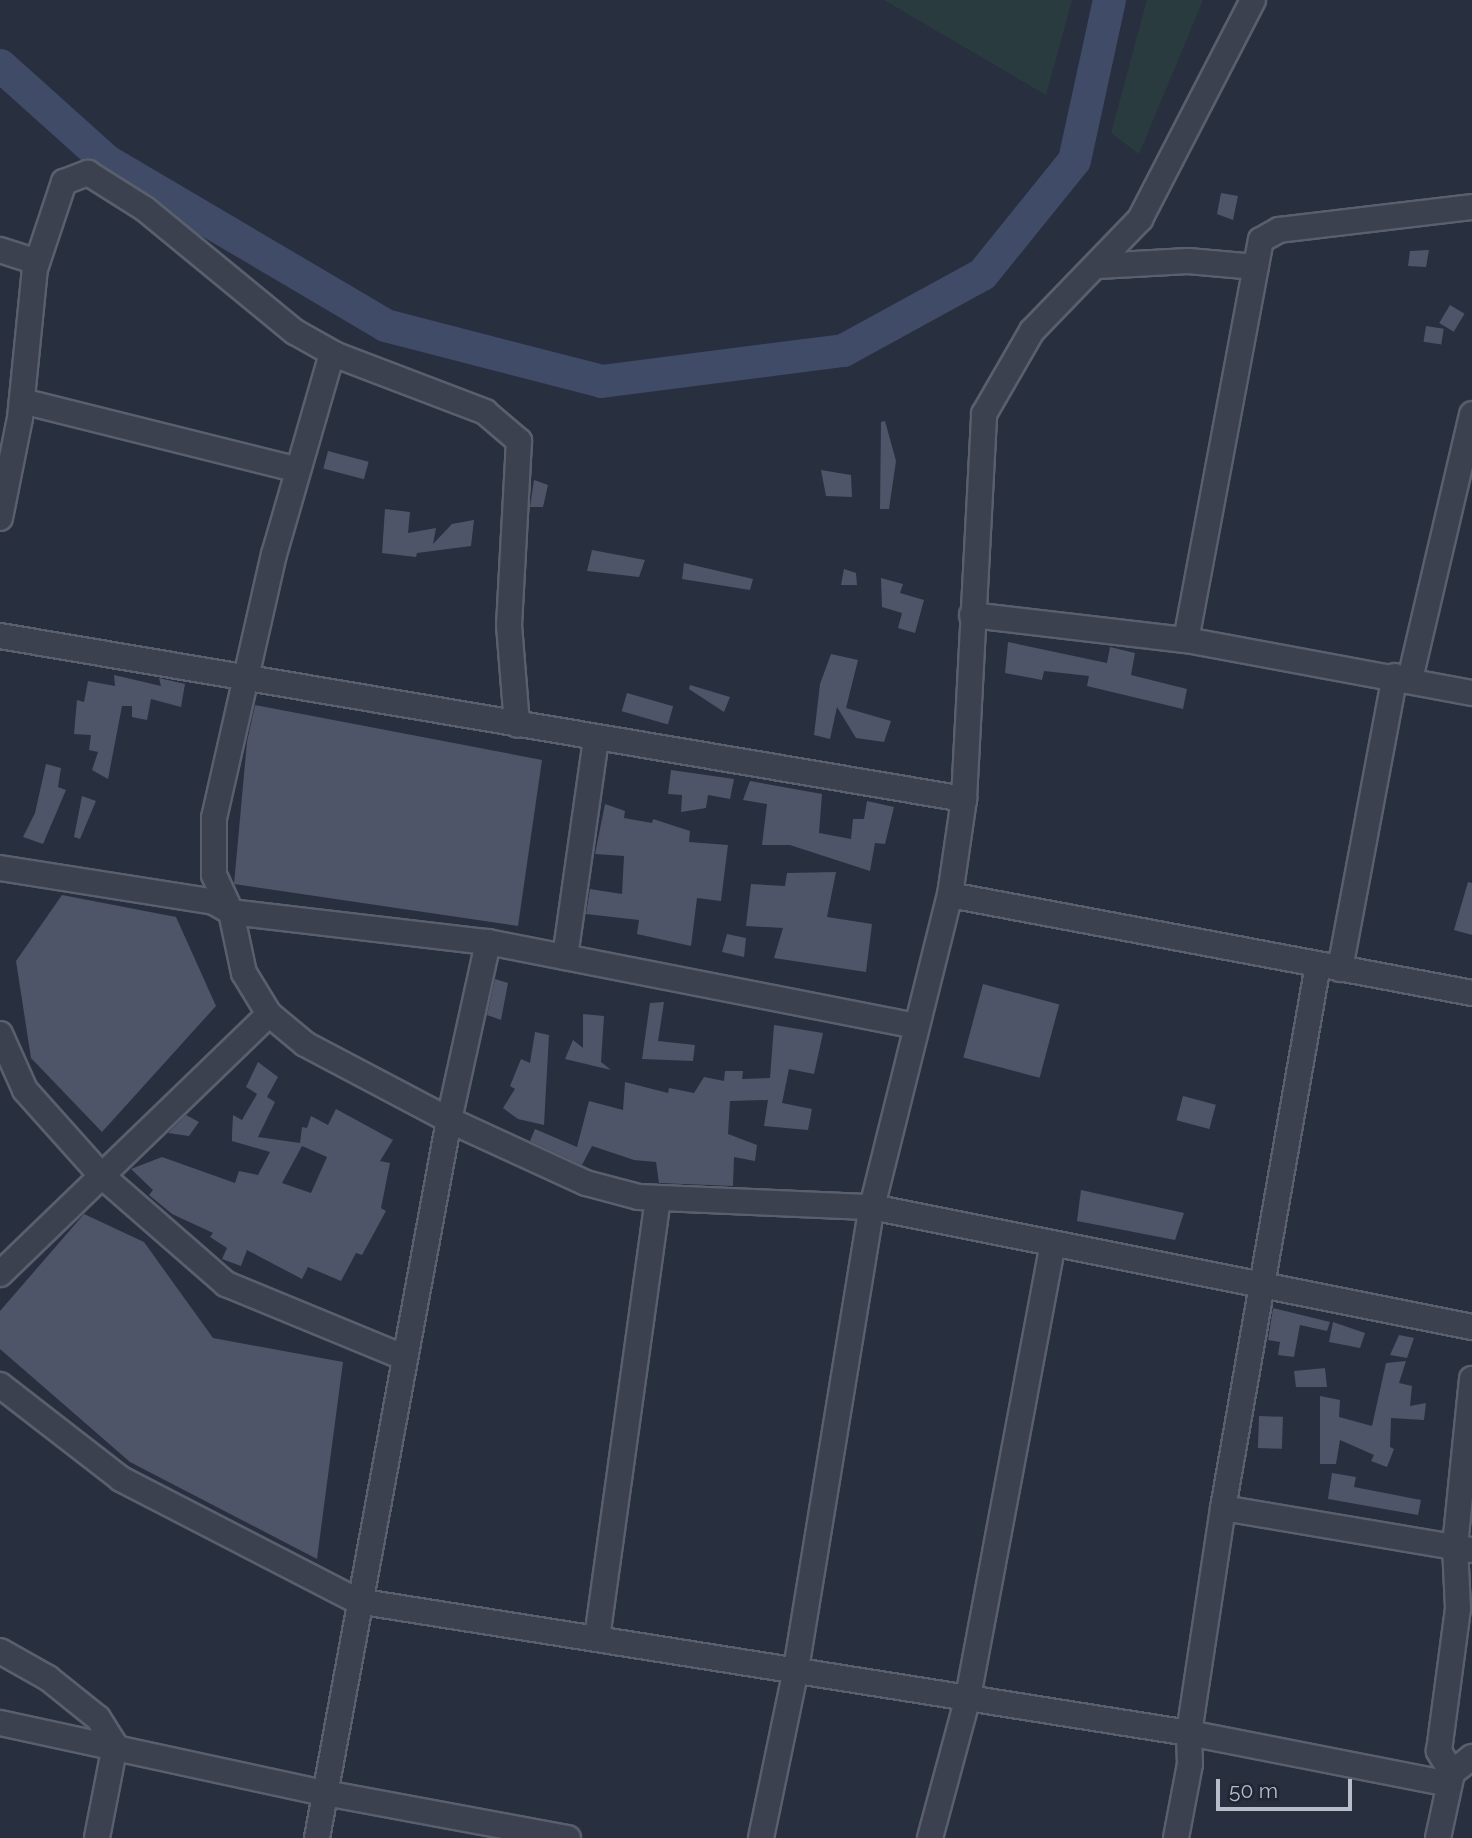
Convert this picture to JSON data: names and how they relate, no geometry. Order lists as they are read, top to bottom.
{
  "scale_bar": "50 m"
}
